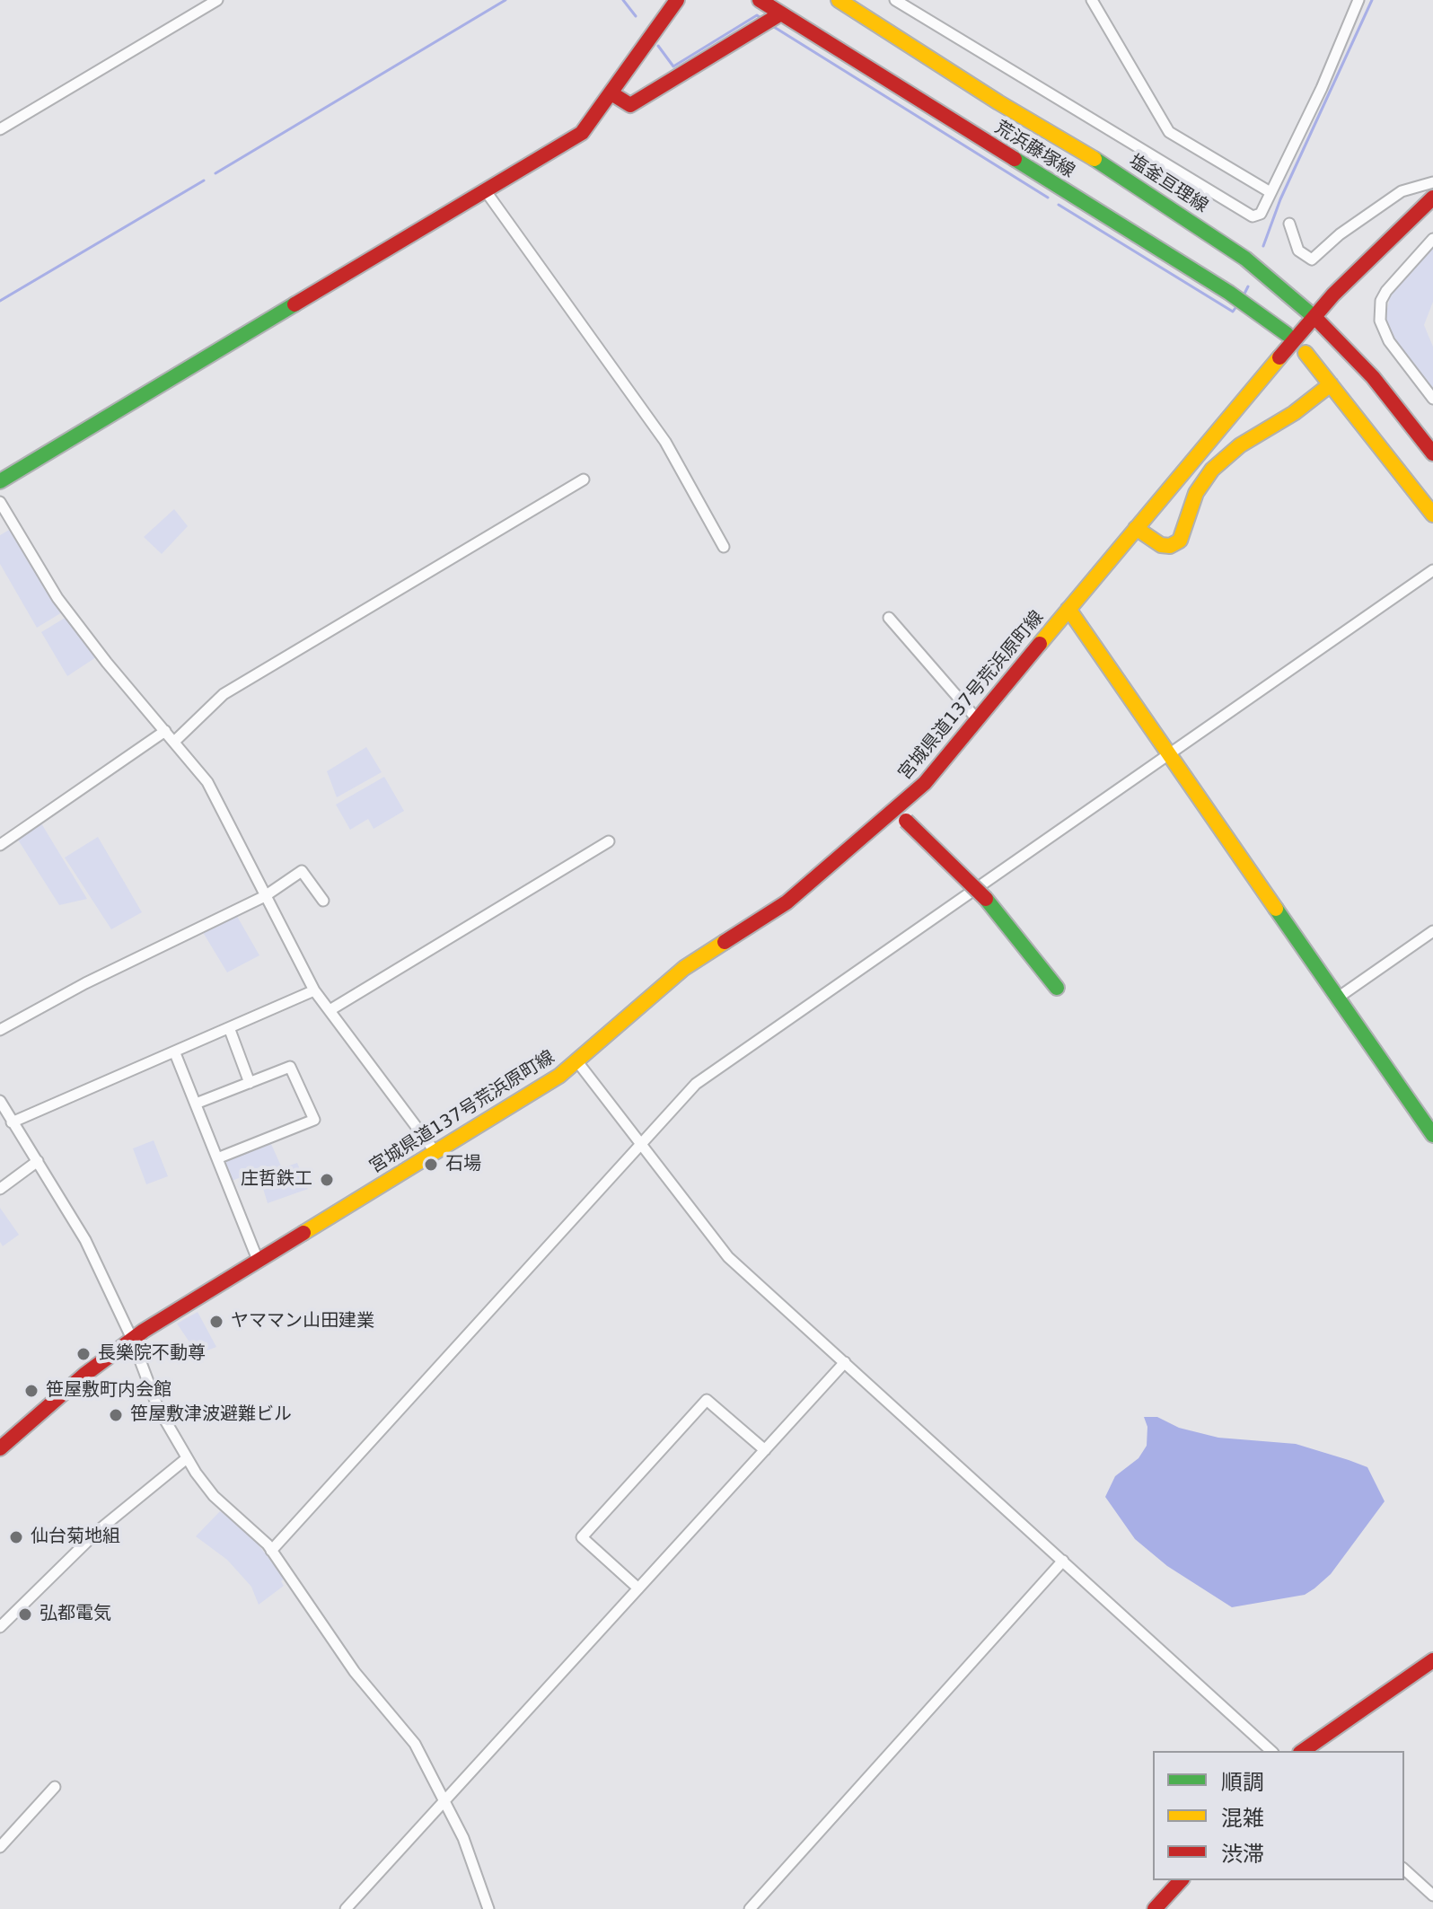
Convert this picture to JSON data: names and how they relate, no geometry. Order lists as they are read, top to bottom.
{
  "streets": {
    "main road": ["荒浜藤塚線", "塩釜亘理線", "宮城県道137号荒浜原町線"]
  },
  "crossings": [
    ["塩釜亘理線", "宮城県道137号荒浜原町線"]
  ],
  "places": [
    "石場",
    "庄哲鉄工",
    "ヤママン山田建業",
    "長樂院不動尊",
    "笹屋敷町内会館",
    "笹屋敷津波避難ビル",
    "仙台菊地組",
    "弘都電気"
  ],
  "legend": ["順調", "混雑", "渋滞"]
}
